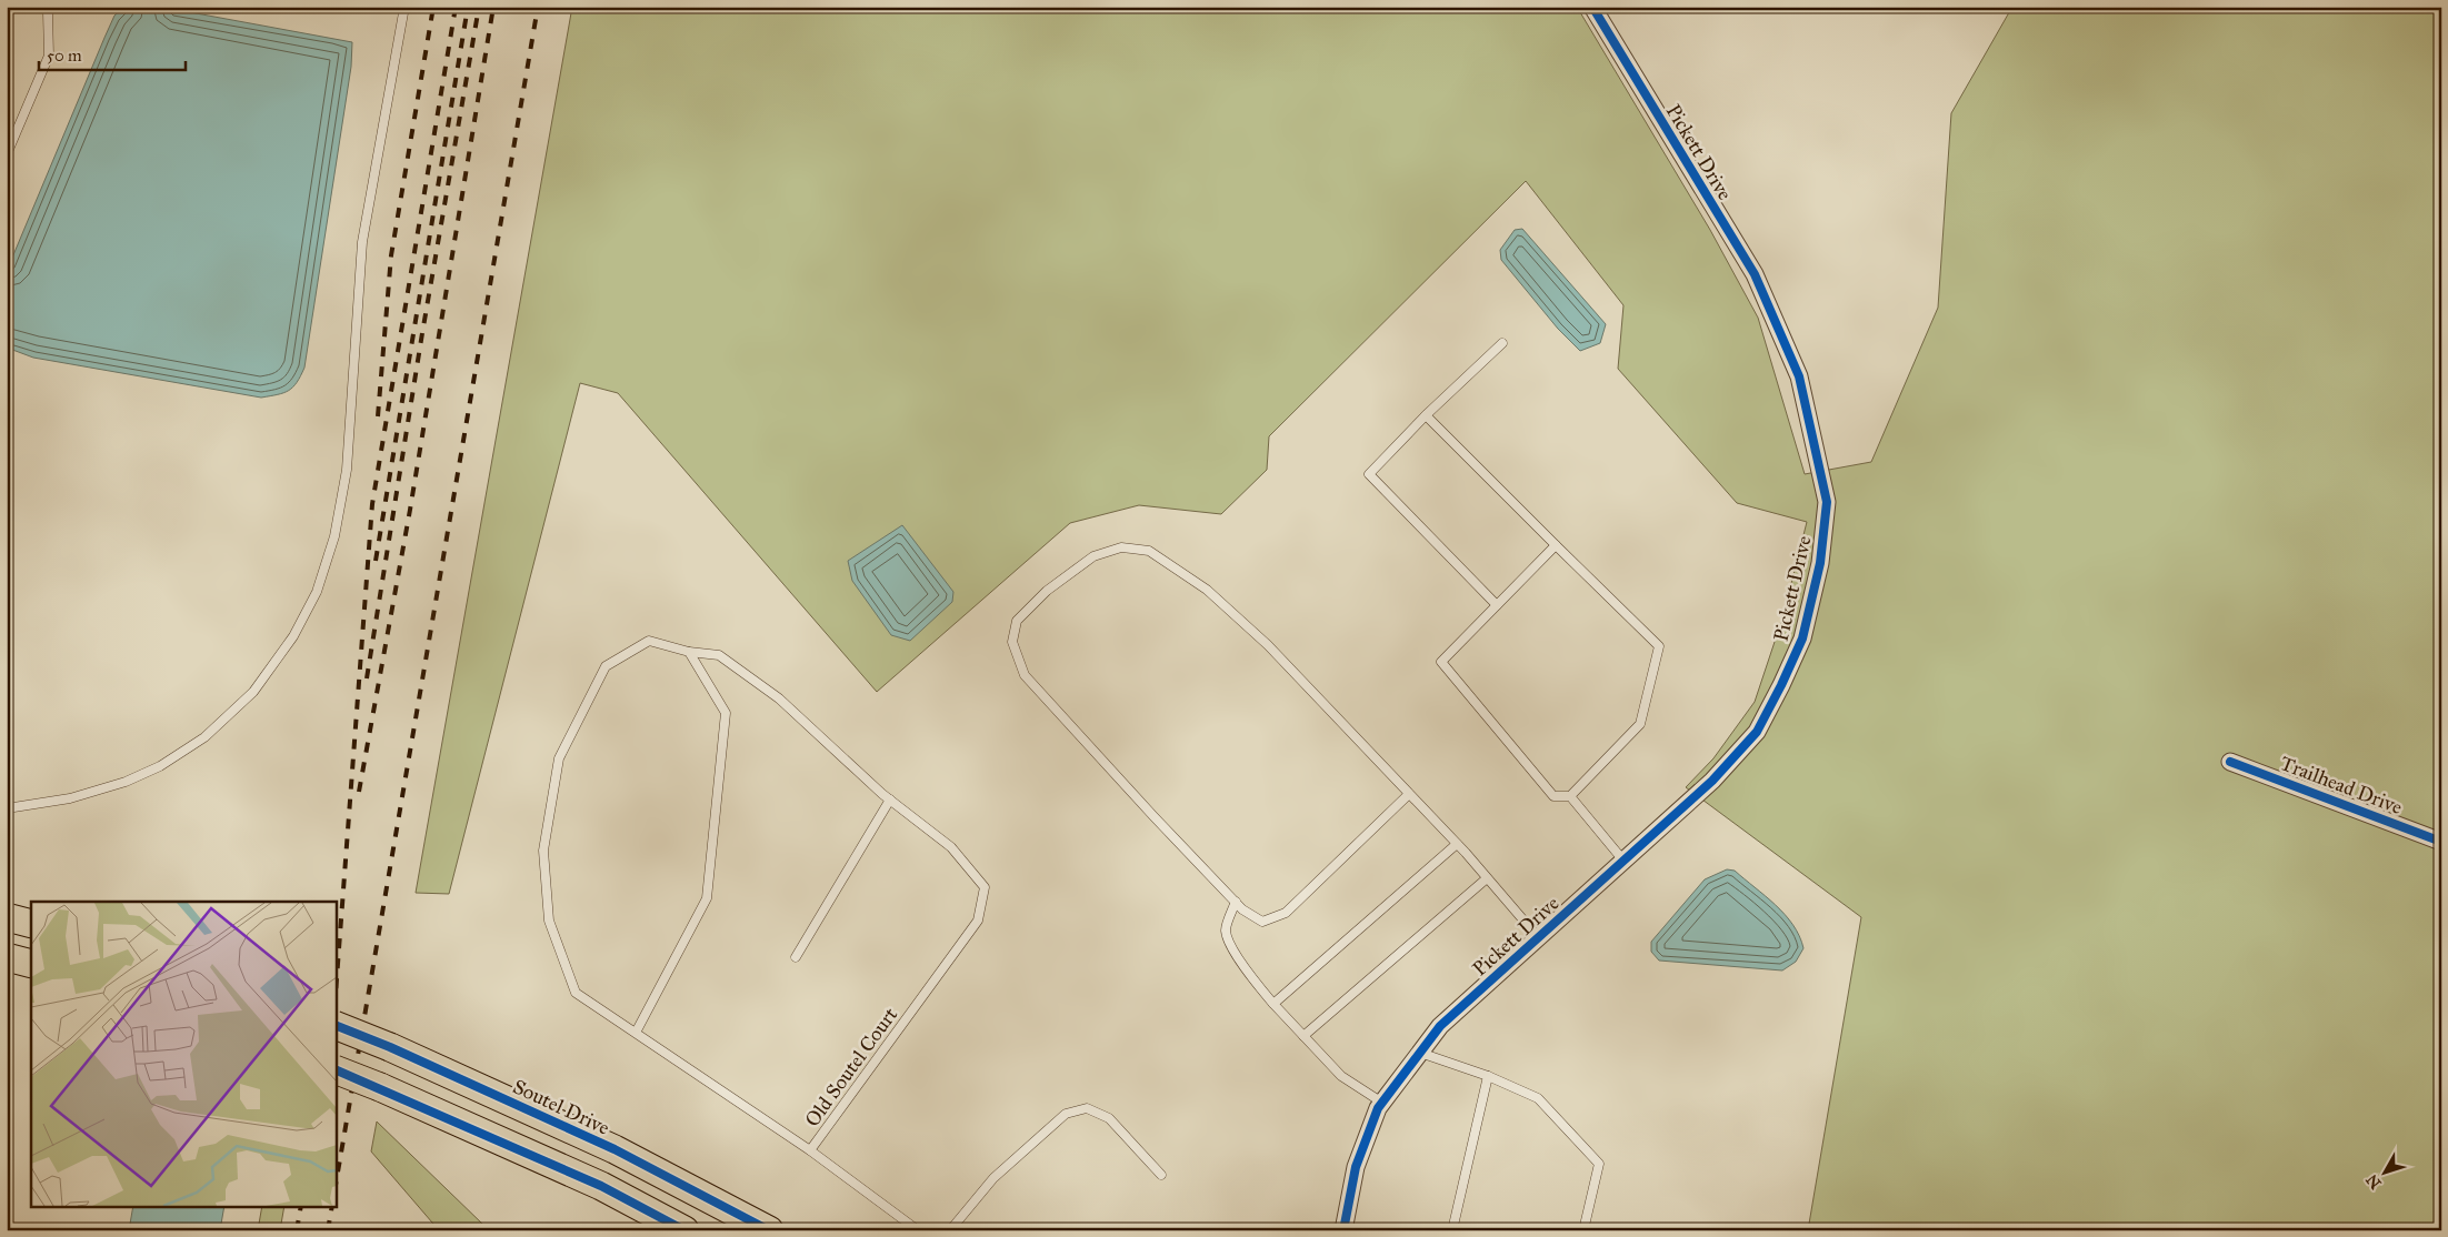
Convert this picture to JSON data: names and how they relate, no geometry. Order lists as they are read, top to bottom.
{
  "streets": {
    "main road": ["Soutel Drive"],
    "street": ["Pickett Drive", "Trailhead Drive"],
    "lane": ["Old Soutel Court"]
  },
  "scale_bar": "50 m",
  "north": "bottom left"
}
